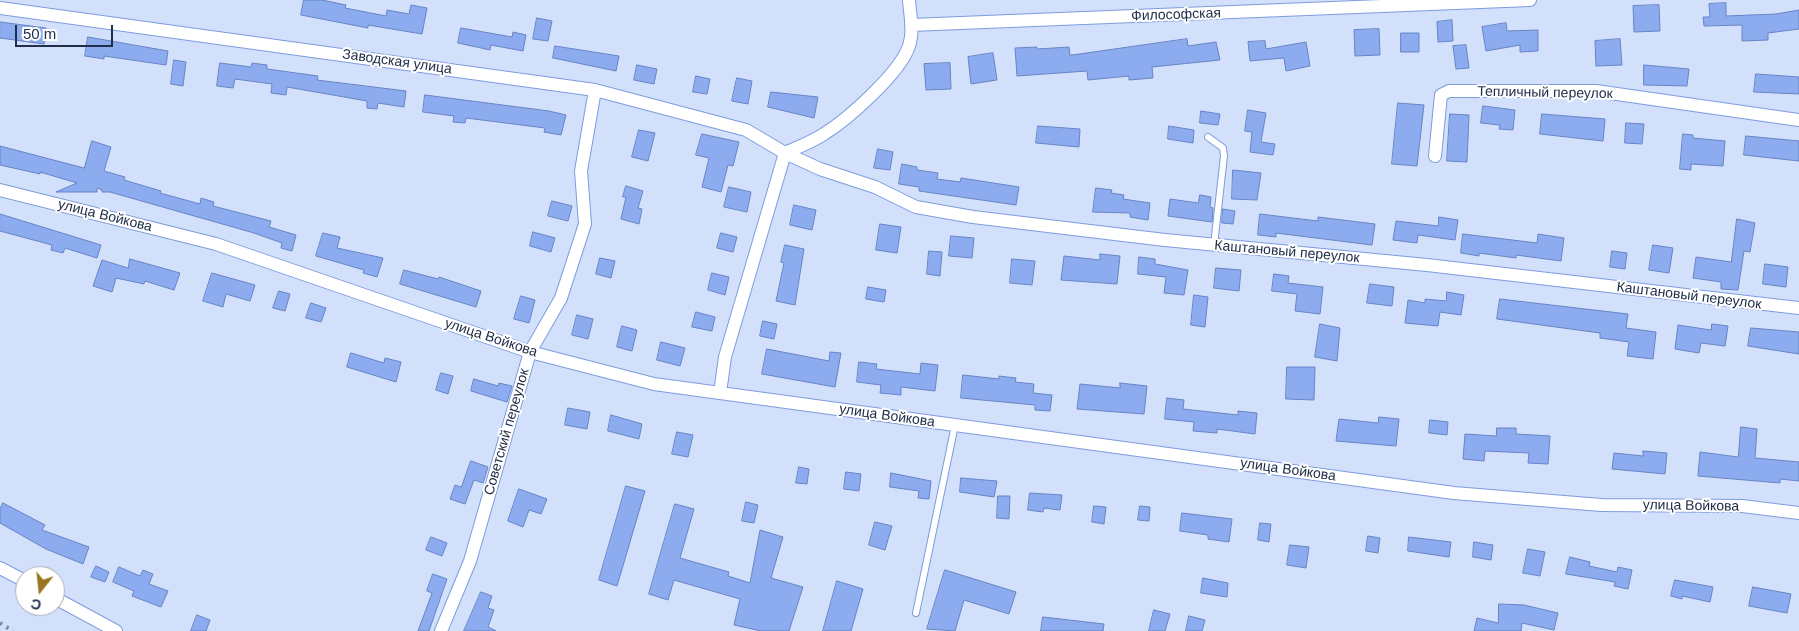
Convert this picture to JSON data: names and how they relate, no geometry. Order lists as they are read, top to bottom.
{
  "streets": {
    "street": [
      "Философская",
      "Заводская улица",
      "Тепличный переулок",
      "улица Войкова",
      "Каштановый переулок",
      "Советский переулок"
    ]
  },
  "crossings": [
    ["Заводская улица", "Каштановый переулок"],
    ["Заводская улица", "Советский переулок"],
    ["улица Войкова", "Советский переулок"]
  ],
  "scale_bar": "50 m",
  "north": "bottom"
}
